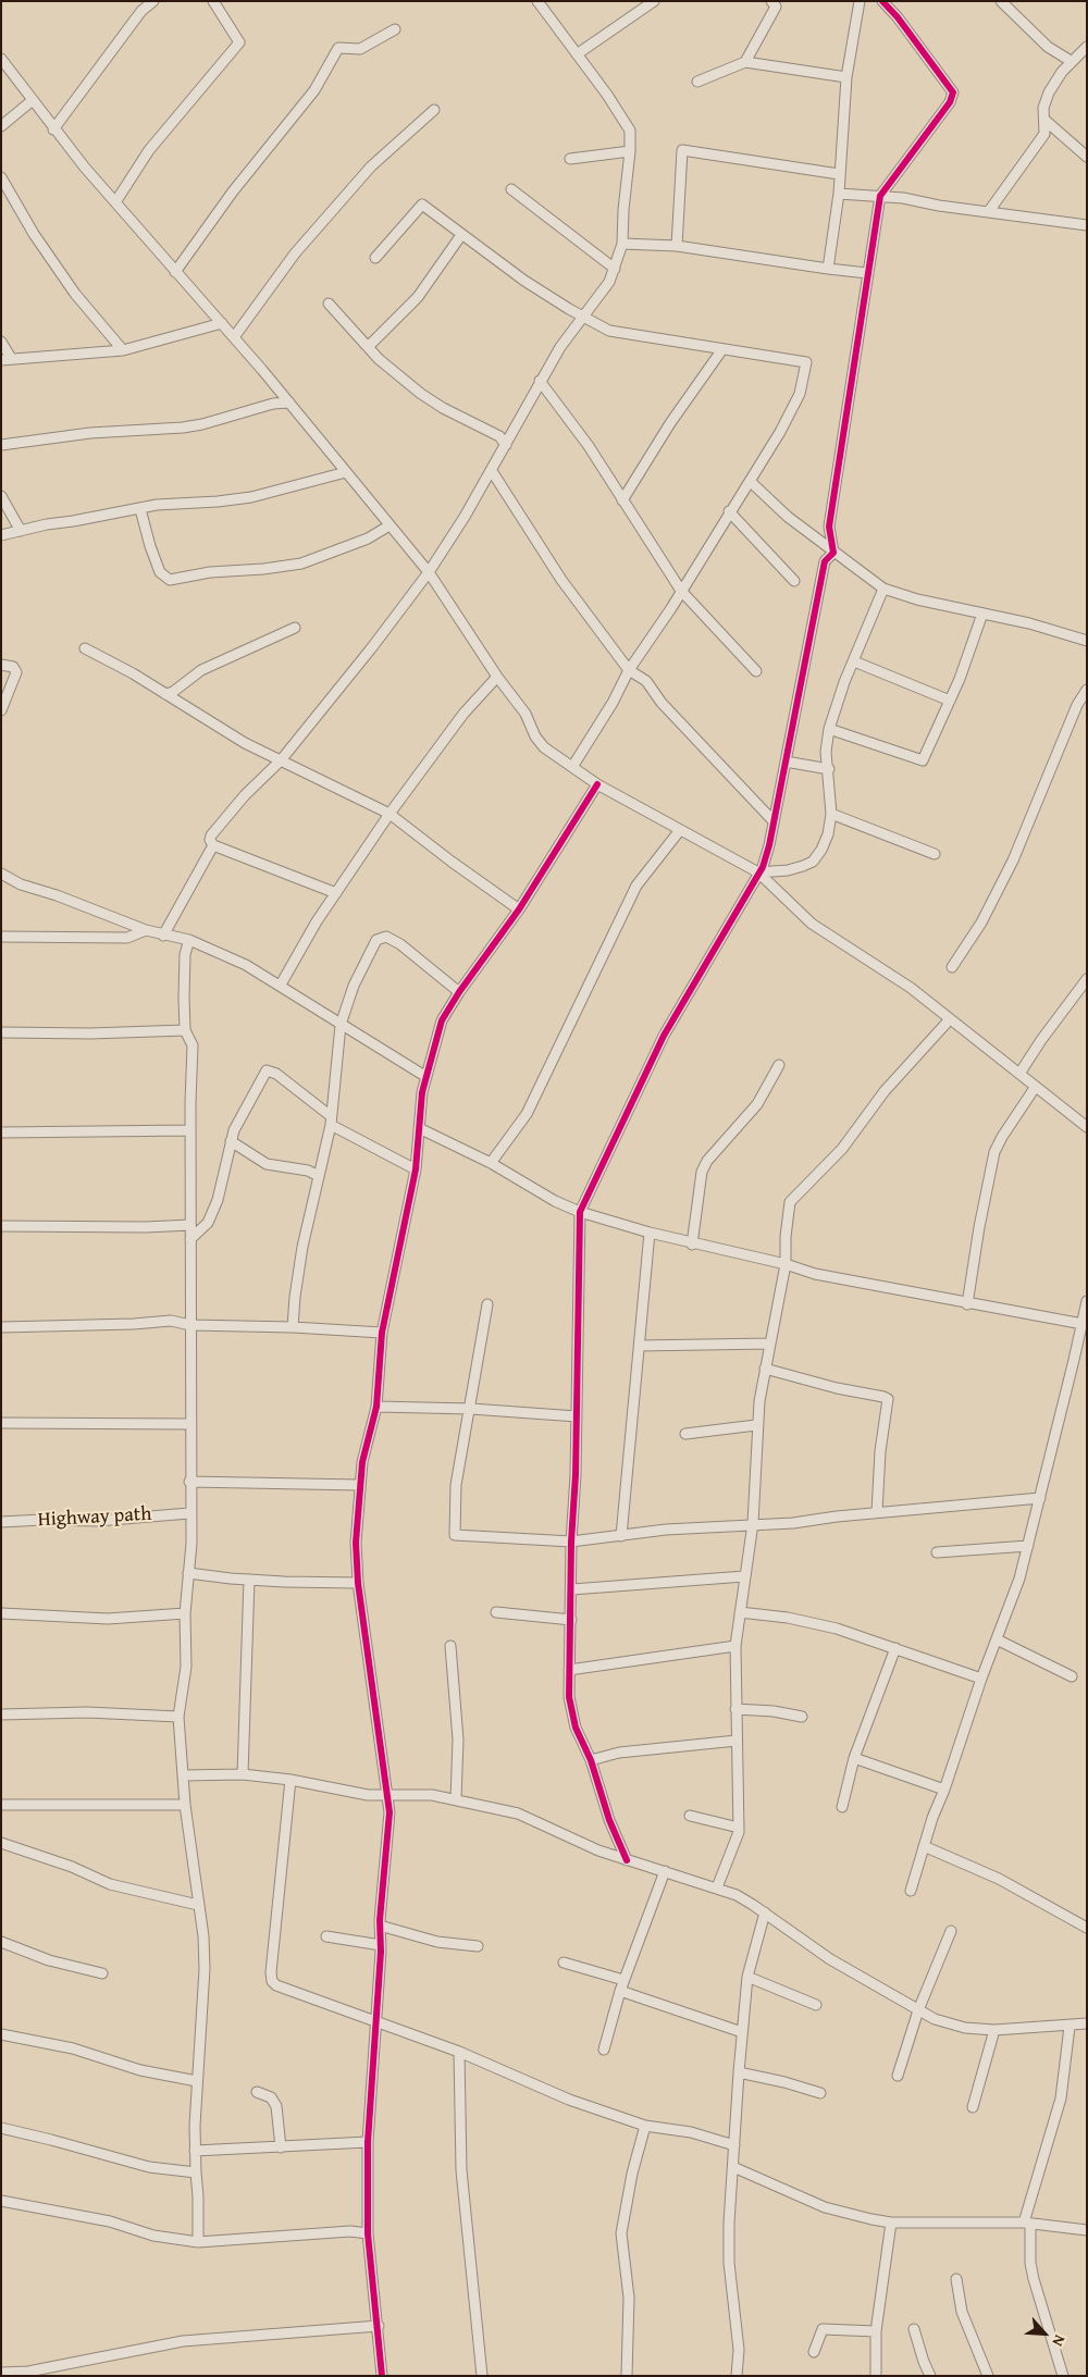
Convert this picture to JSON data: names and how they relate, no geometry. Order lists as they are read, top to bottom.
{
  "streets": {
    "street": ["Highway path"]
  },
  "north": "bottom right"
}
